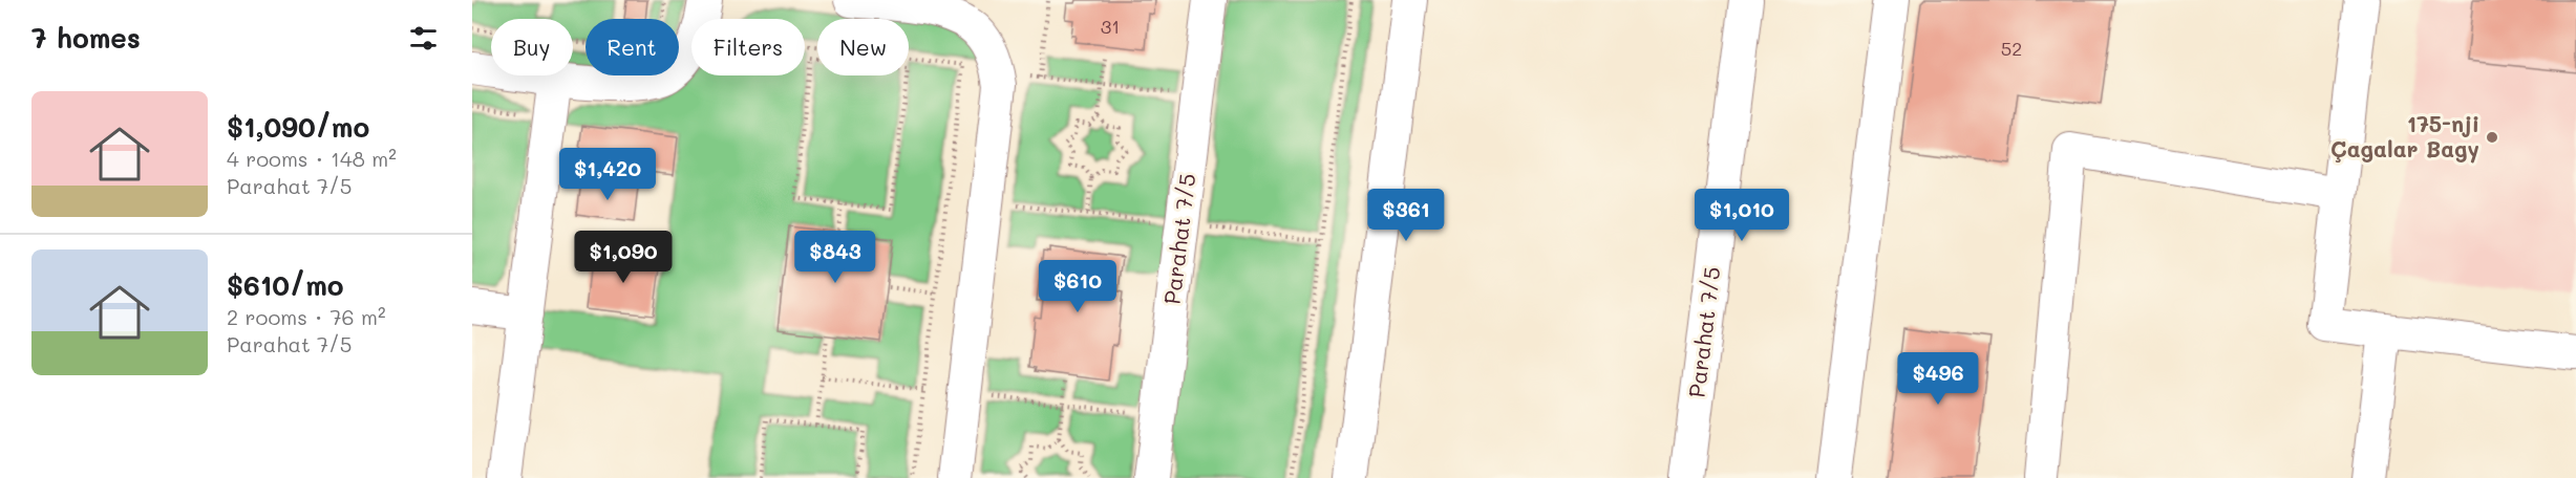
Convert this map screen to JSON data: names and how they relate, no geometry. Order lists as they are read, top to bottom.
{
  "streets": {
    "street": ["Parahat 7/5"]
  },
  "places": ["175-nji Çagalar Bagy"],
  "house_numbers": ["31", "52"],
  "page": {
    "heading": "7 homes",
    "chip": [
      "Buy",
      "Rent",
      "Filters",
      "New"
    ],
    "list": [
      {
        "name": "$1,090/mo",
        "note": "4 rooms · 148 m² · Parahat 7/5"
      },
      {
        "name": "$610/mo",
        "note": "2 rooms · 76 m² · Parahat 7/5"
      }
    ],
    "price": [
      "$1,420",
      "$361",
      "$1,010",
      "$1,090",
      "$843",
      "$610",
      "$496"
    ]
  }
}
